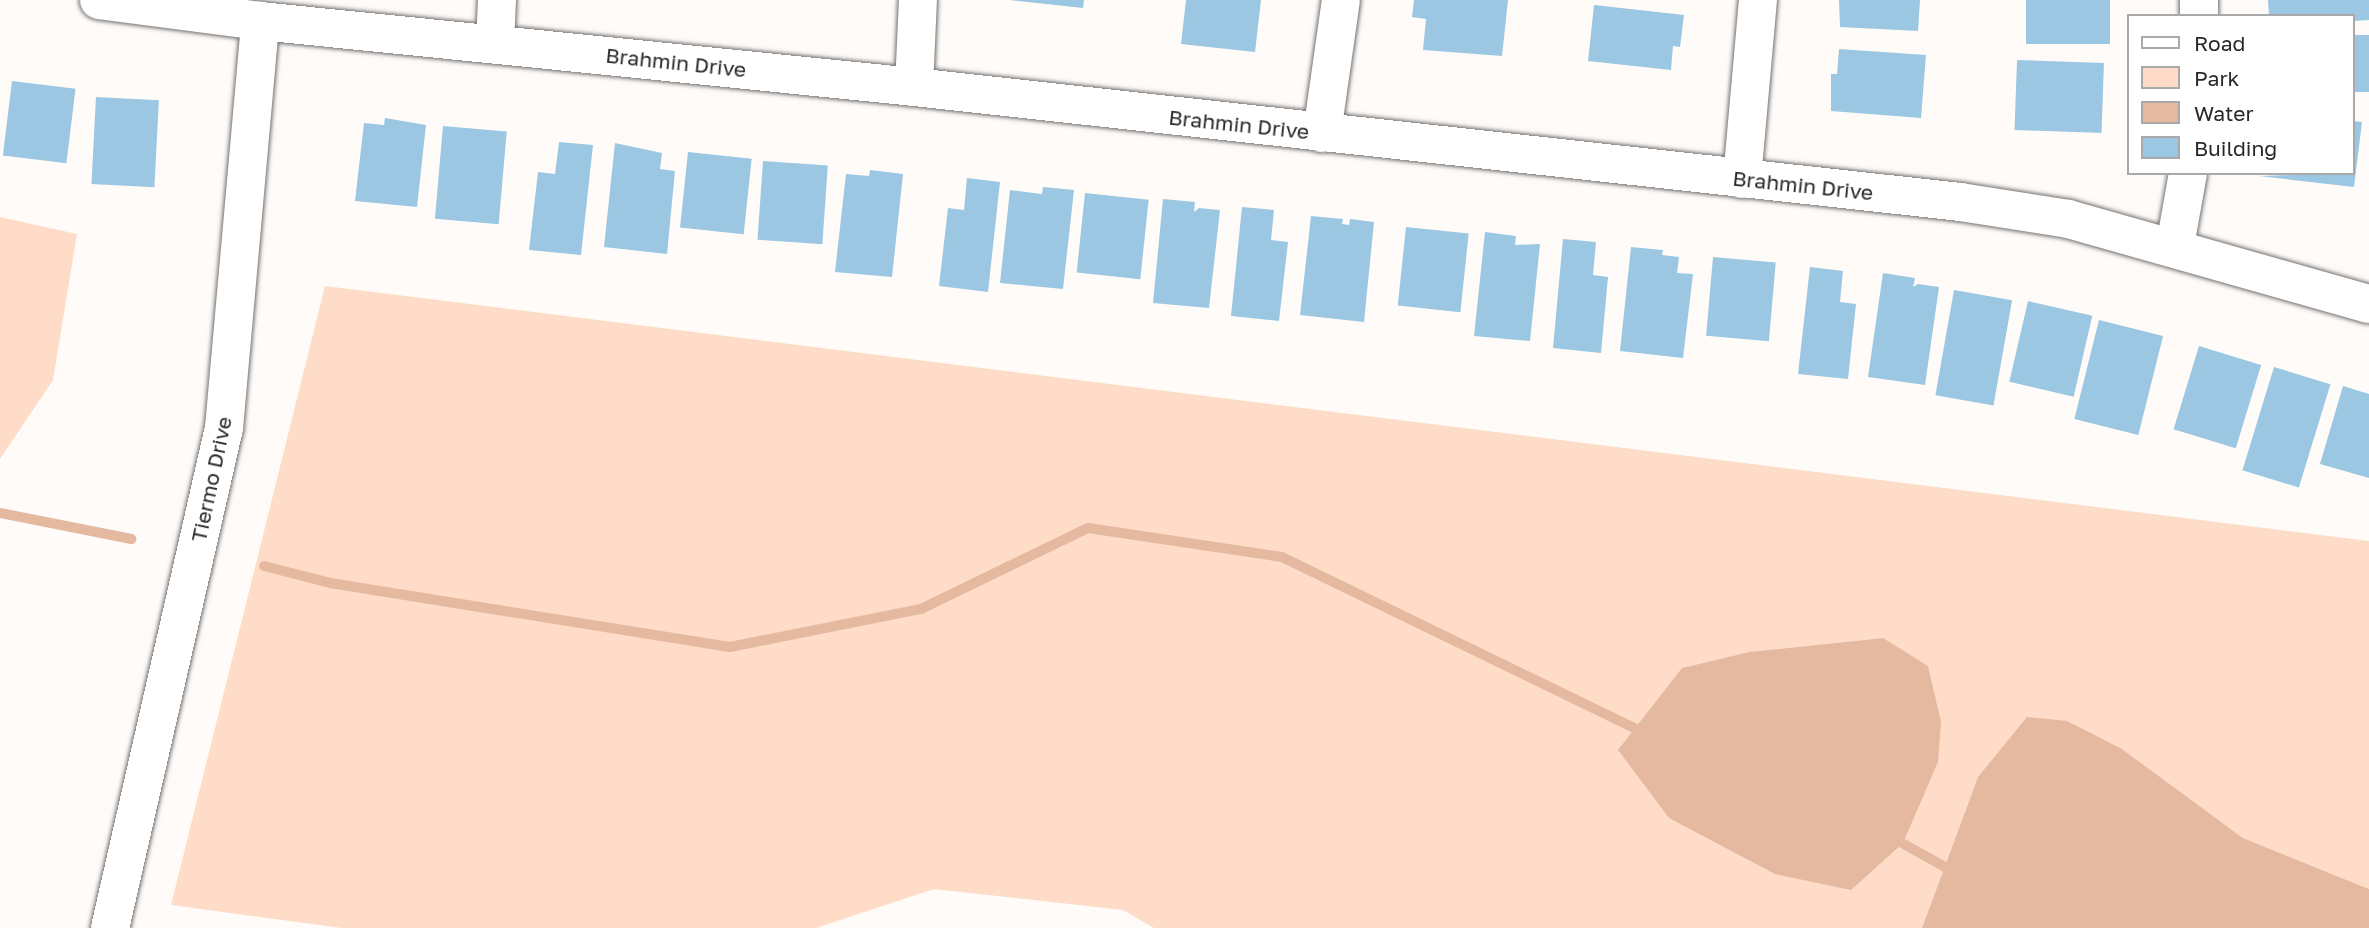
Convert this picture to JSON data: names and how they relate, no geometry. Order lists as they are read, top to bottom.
{
  "streets": {
    "street": ["Brahmin Drive", "Tiermo Drive"]
  },
  "crossings": [
    ["Brahmin Drive", "Tiermo Drive"]
  ],
  "legend": [
    "Road",
    "Park",
    "Water",
    "Building"
  ]
}
